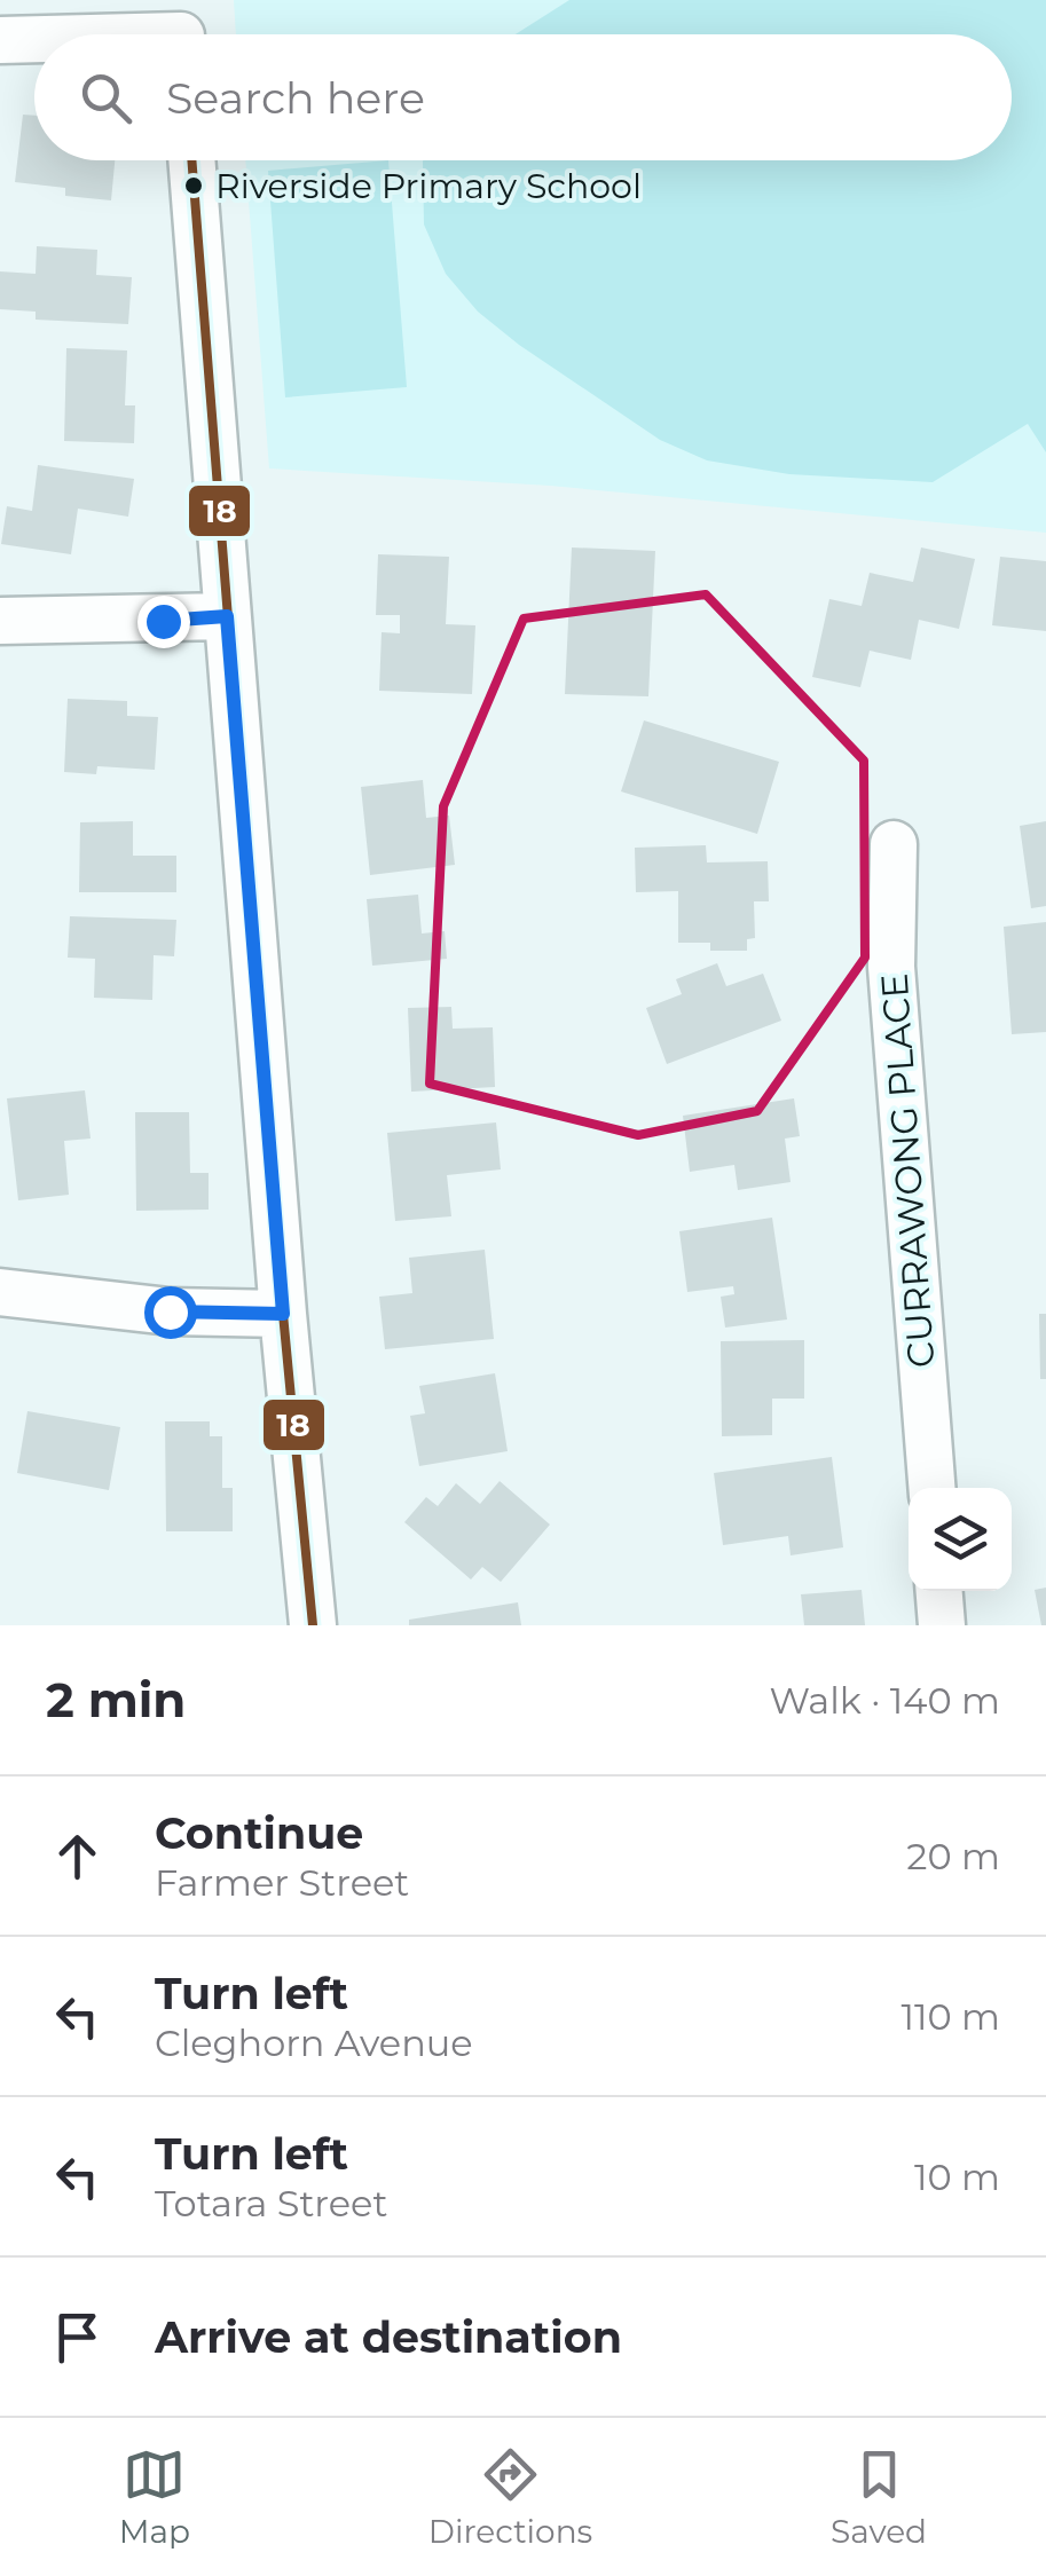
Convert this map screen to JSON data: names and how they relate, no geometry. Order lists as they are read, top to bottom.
{
  "streets": {
    "street": ["CURRAWONG PLACE"]
  },
  "places": ["Riverside Primary School"],
  "lines": ["transit line 18"],
  "page": {
    "search": "Search here",
    "heading": ["2 min", "Walk · 140 m"],
    "list": [
      ["Continue", "Farmer Street", "20 m"],
      ["Turn left", "Cleghorn Avenue", "110 m"],
      ["Turn left", "Totara Street", "10 m"],
      "Arrive at destination"
    ],
    "nav": ["Map", "Directions", "Saved"]
  }
}
